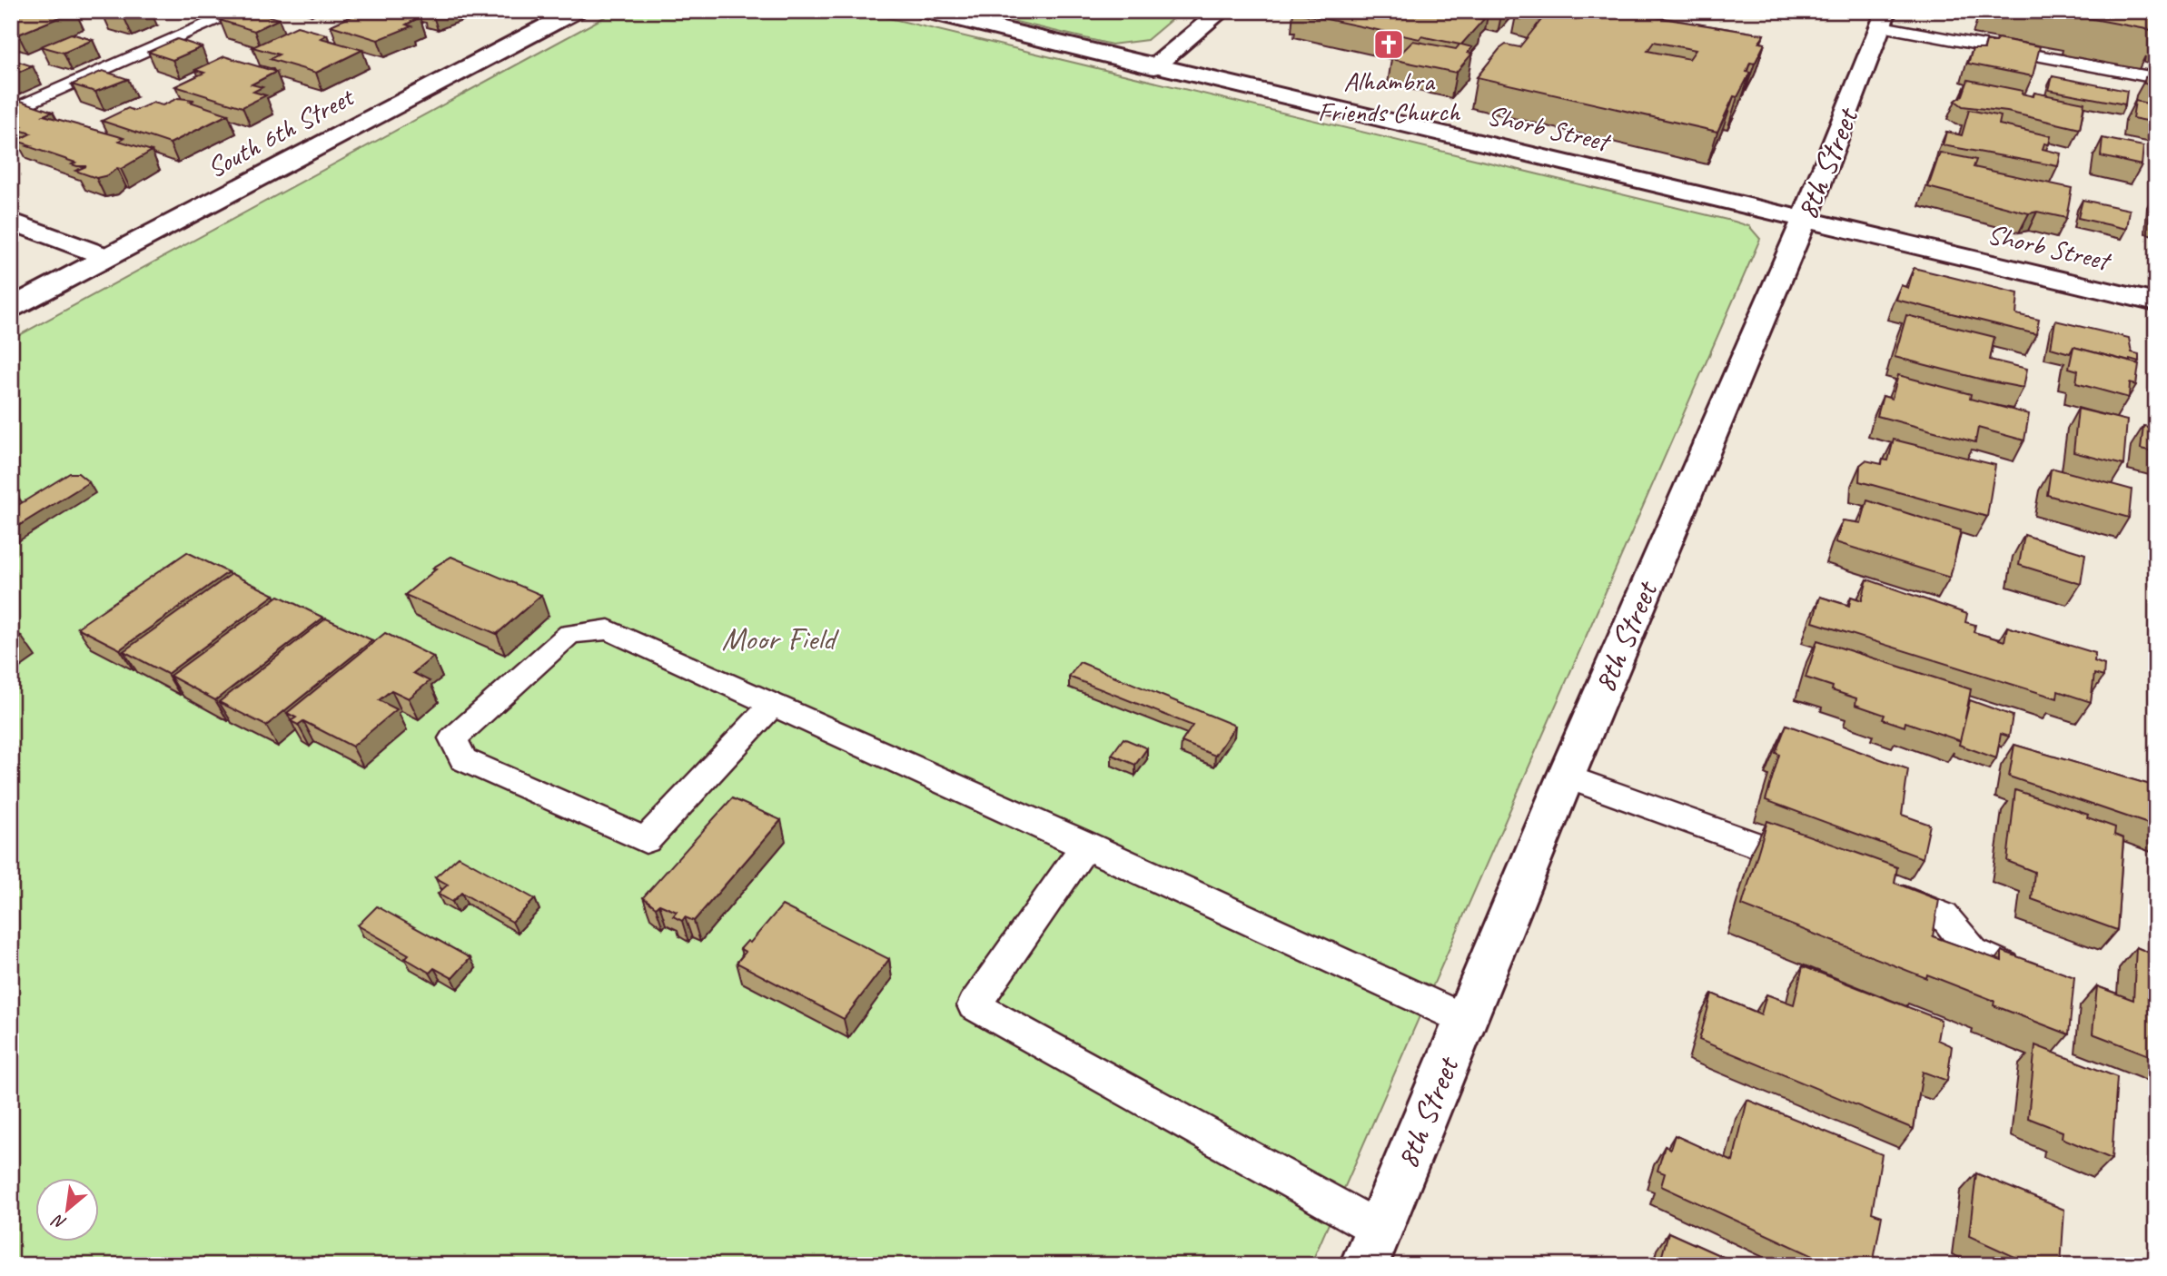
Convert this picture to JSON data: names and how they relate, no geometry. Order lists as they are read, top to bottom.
{
  "streets": {
    "street": ["Shorb Street", "South 6th Street", "8th Street"]
  },
  "crossings": [
    ["Shorb Street", "8th Street"]
  ],
  "parks": ["Moor Field"],
  "places": {
    "church": ["Alhambra Friends Church"]
  },
  "north": "bottom left"
}
